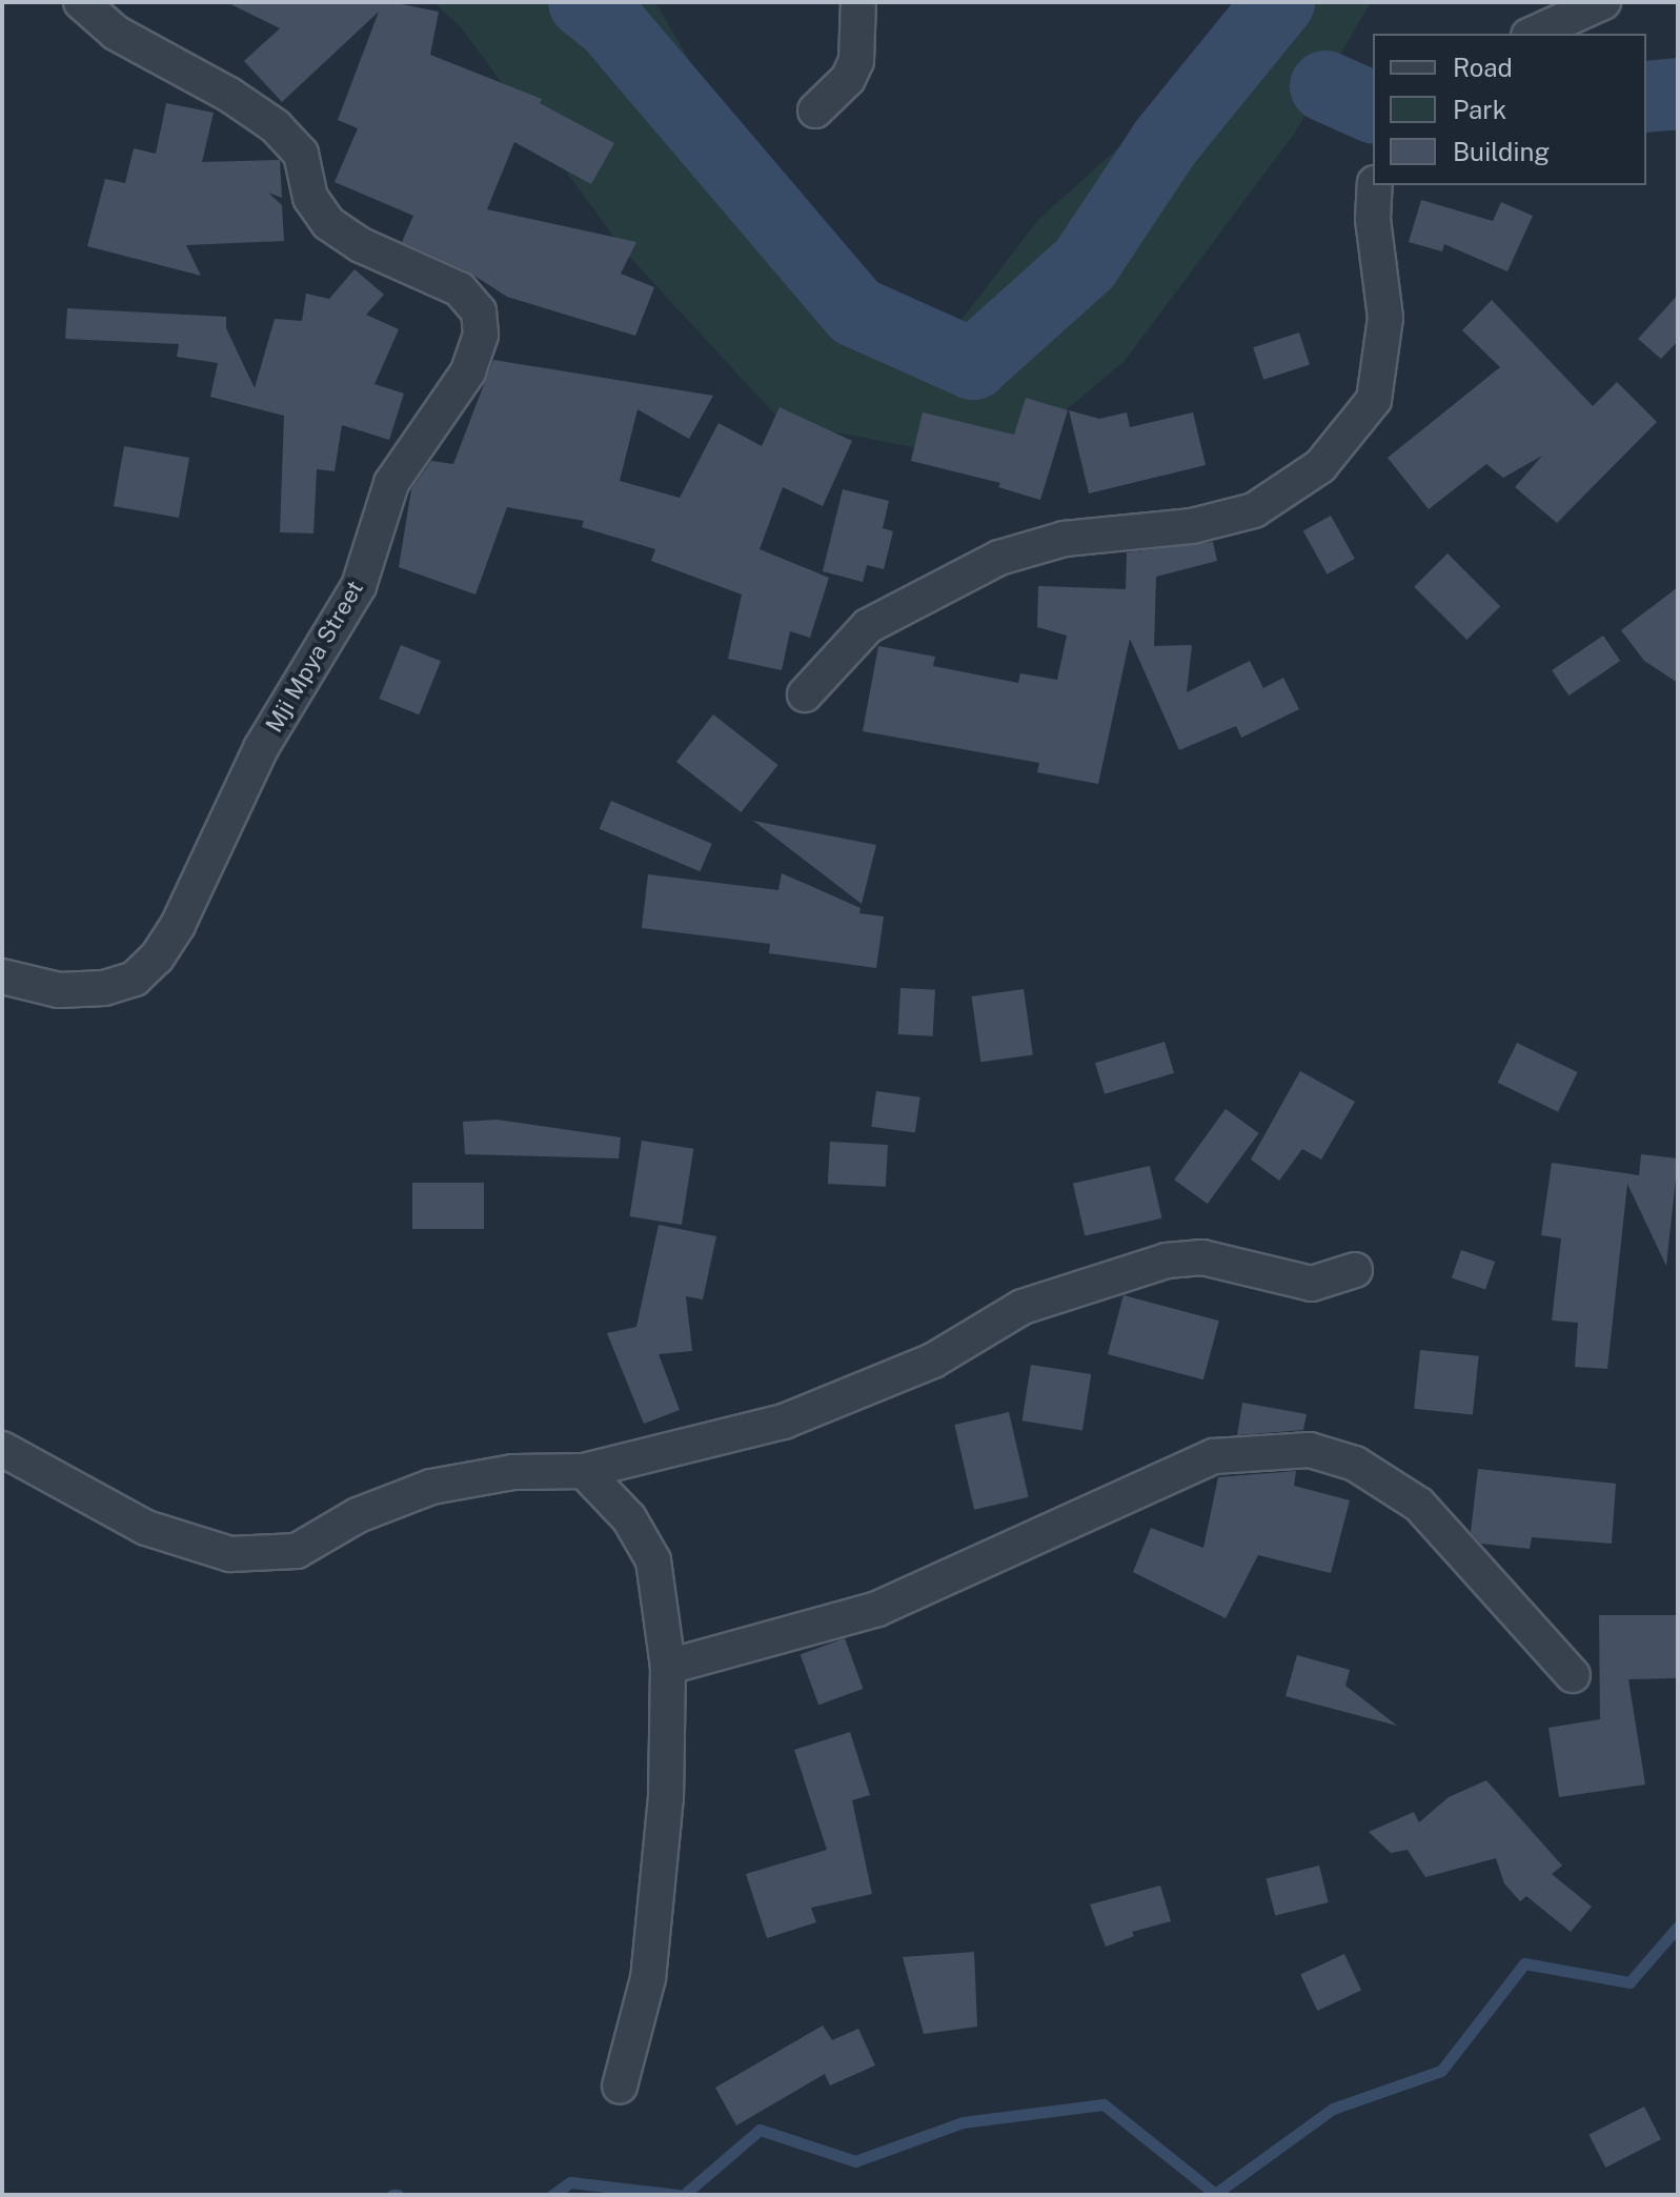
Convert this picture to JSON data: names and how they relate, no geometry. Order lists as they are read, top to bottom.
{
  "streets": {
    "street": ["Mji Mpya Street"]
  },
  "legend": ["Road", "Park", "Building"]
}
